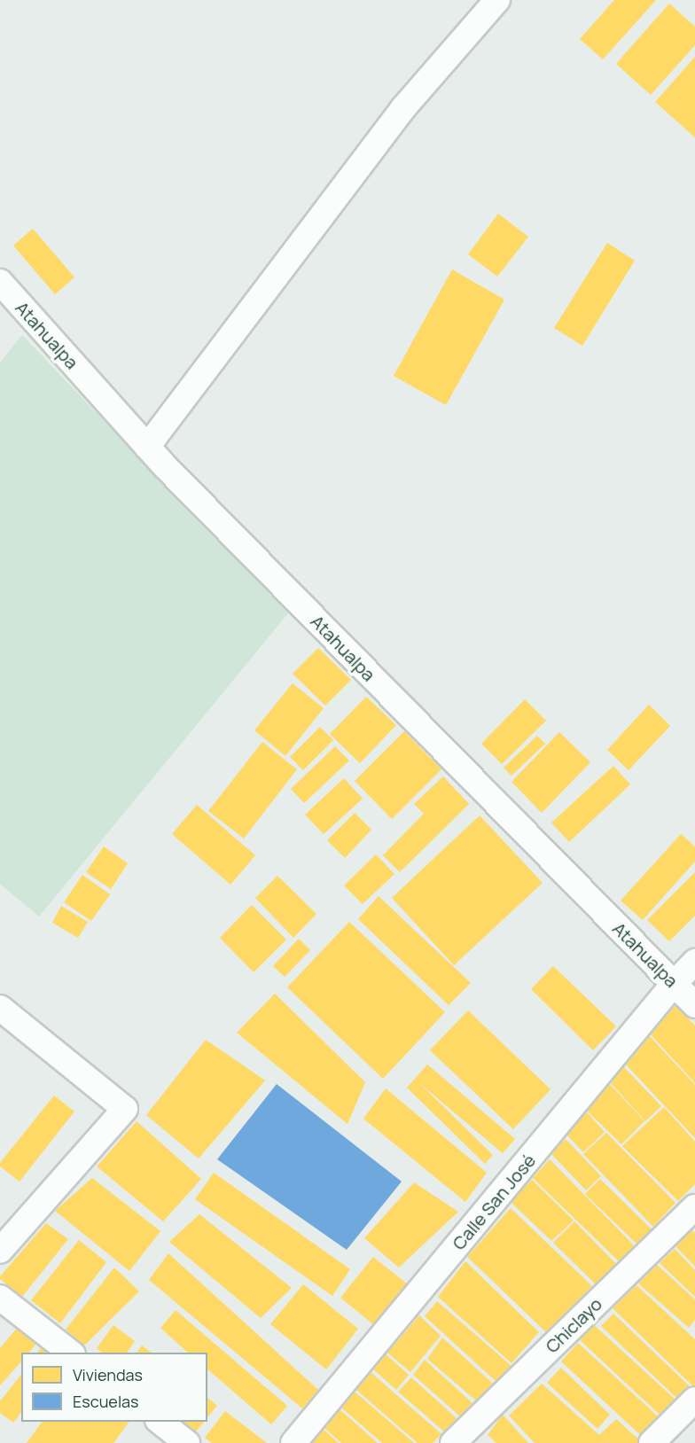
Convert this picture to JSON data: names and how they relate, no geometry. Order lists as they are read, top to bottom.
{
  "streets": {
    "street": ["Atahualpa", "Calle San José", "Chiclayo"]
  },
  "crossings": [
    ["Atahualpa", "Calle San José"]
  ],
  "legend": ["Viviendas", "Escuelas"]
}
